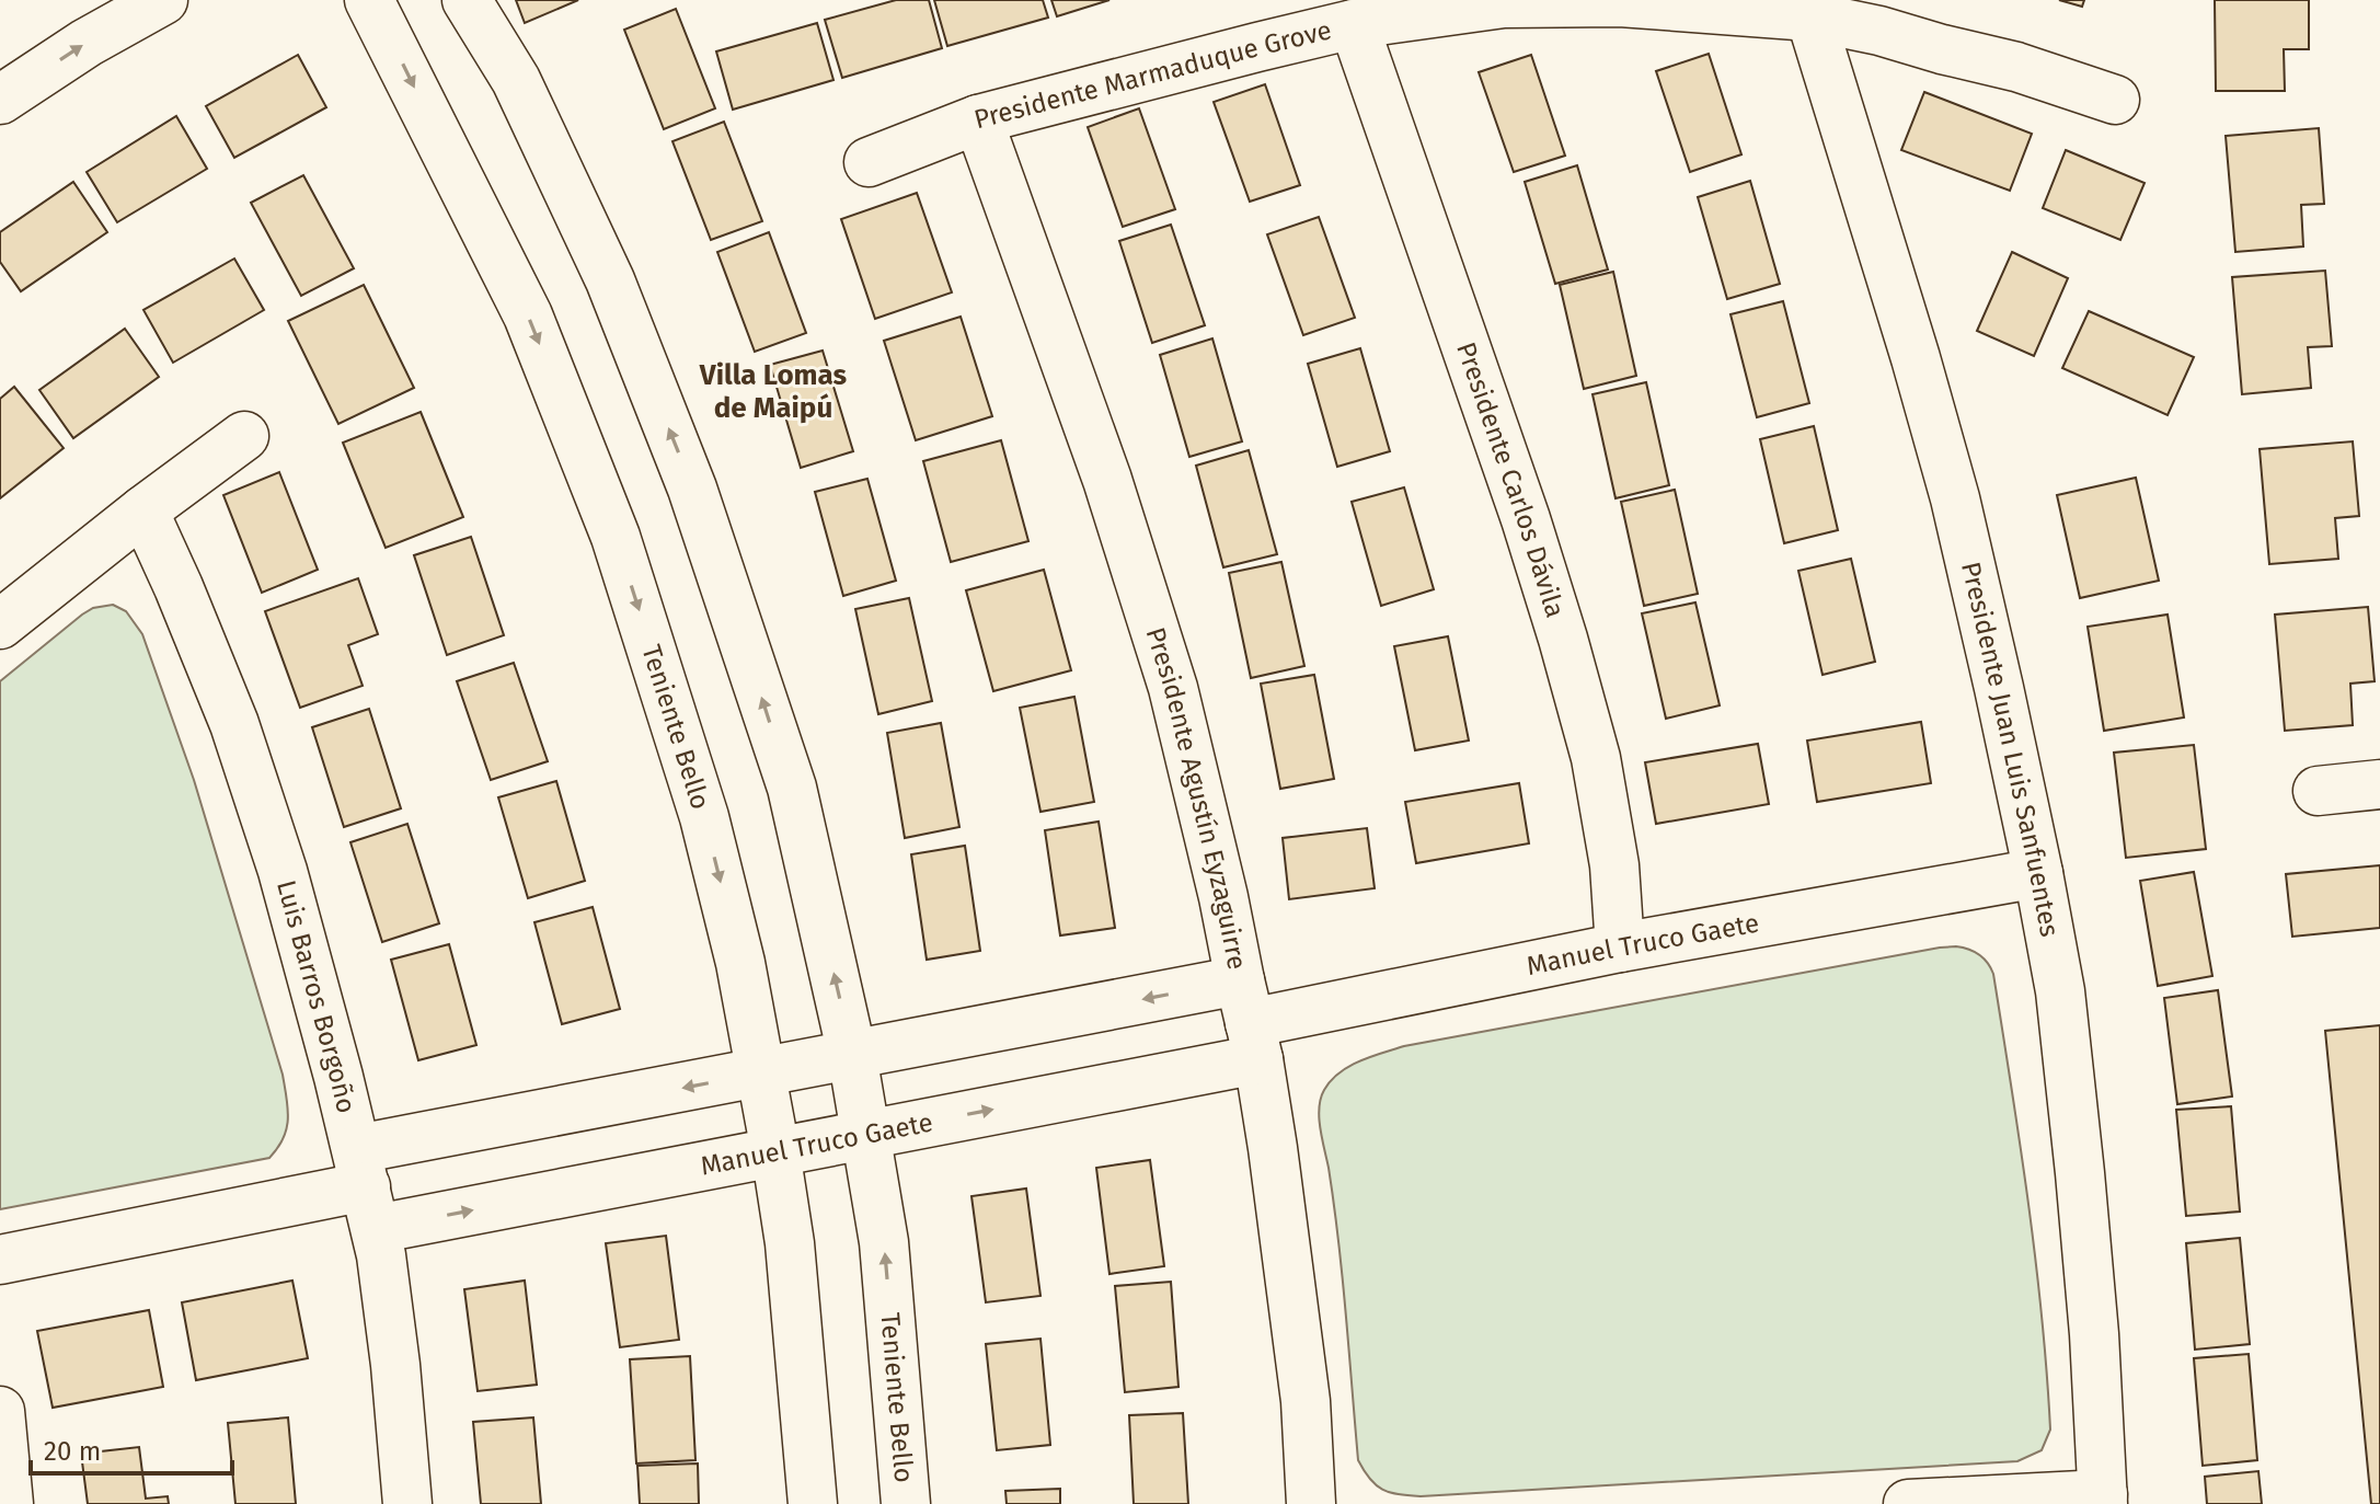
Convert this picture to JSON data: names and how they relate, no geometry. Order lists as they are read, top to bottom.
{
  "streets": {
    "street": [
      "Presidente Marmaduque Grove",
      "Presidente Carlos Dávila",
      "Teniente Bello",
      "Presidente Juan Luis Sanfuentes",
      "Presidente Agustín Eyzaguirre",
      "Manuel Truco Gaete",
      "Luis Barros Borgoño"
    ]
  },
  "crossings": [
    ["Presidente Marmaduque Grove", "Presidente Carlos Dávila"],
    ["Presidente Marmaduque Grove", "Presidente Juan Luis Sanfuentes"],
    ["Presidente Marmaduque Grove", "Presidente Agustín Eyzaguirre"],
    ["Presidente Carlos Dávila", "Manuel Truco Gaete"],
    ["Teniente Bello", "Manuel Truco Gaete"],
    ["Presidente Juan Luis Sanfuentes", "Manuel Truco Gaete"],
    ["Presidente Agustín Eyzaguirre", "Manuel Truco Gaete"],
    ["Manuel Truco Gaete", "Luis Barros Borgoño"]
  ],
  "districts": ["Villa Lomas de Maipú"],
  "scale_bar": "20 m"
}
